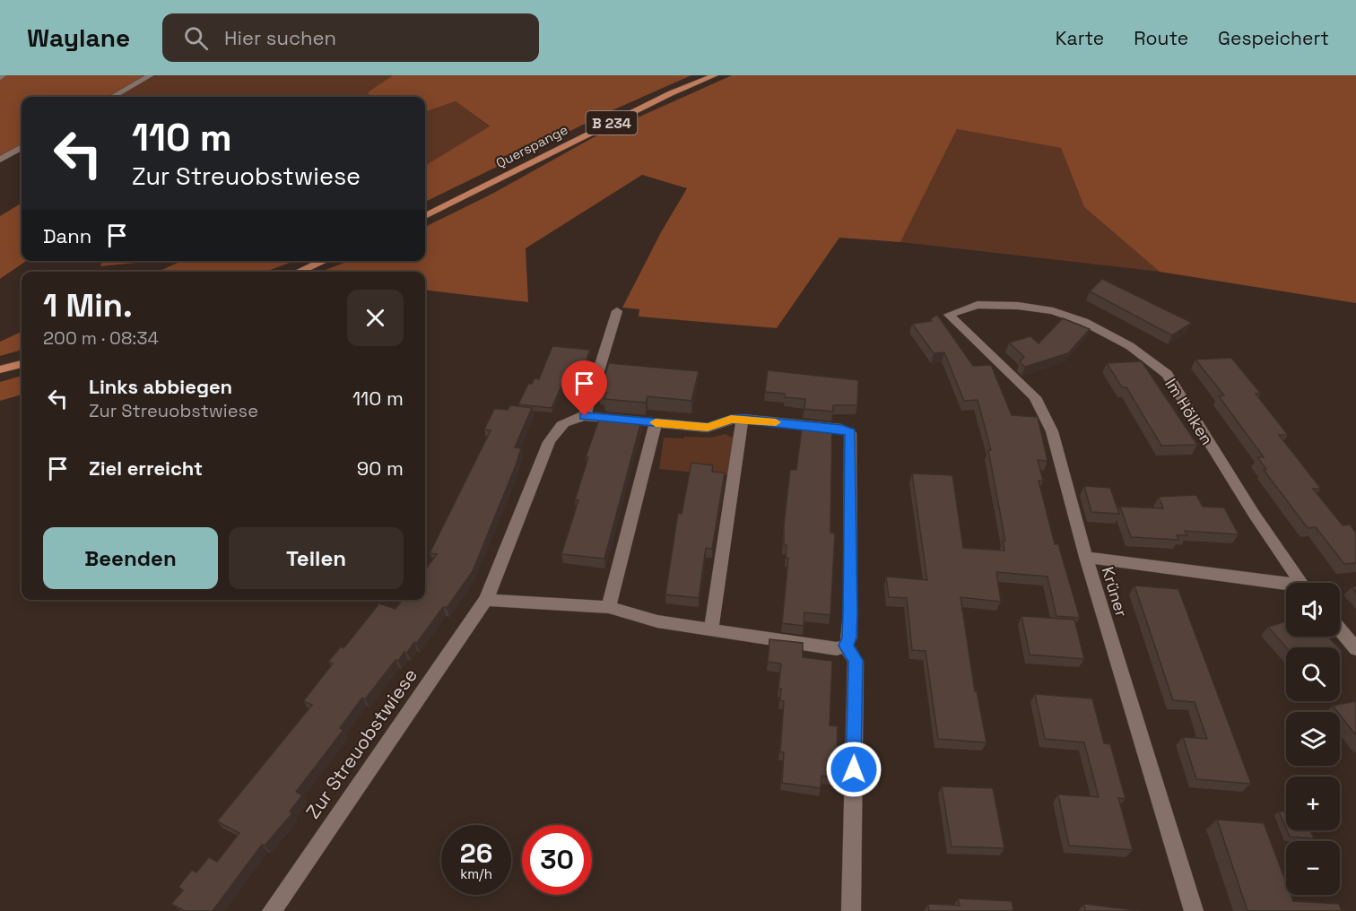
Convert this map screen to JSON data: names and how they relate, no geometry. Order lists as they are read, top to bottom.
{
  "streets": {
    "main road": ["B 234", "Querspange"],
    "street": ["Im Hölken", "Krüner", "Zur Streuobstwiese"]
  },
  "crossings": [
    ["Im Hölken", "Krüner"]
  ],
  "page": {
    "header": "Waylane",
    "search": "Hier suchen",
    "nav": ["Karte", "Route", "Gespeichert"],
    "turn": ["110 m", "Zur Streuobstwiese"],
    "then": "Dann",
    "heading": ["1 Min.", "200 m · 08:34"],
    "list": [
      {
        "name": "Links abbiegen",
        "note": "Zur Streuobstwiese",
        "value": "110 m"
      },
      {
        "name": "Ziel erreicht",
        "value": "90 m"
      }
    ],
    "buttons": ["Beenden", "Teilen"],
    "map_buttons": ["+", "−"],
    "speed": "26 km/h",
    "limit": "30"
  }
}
